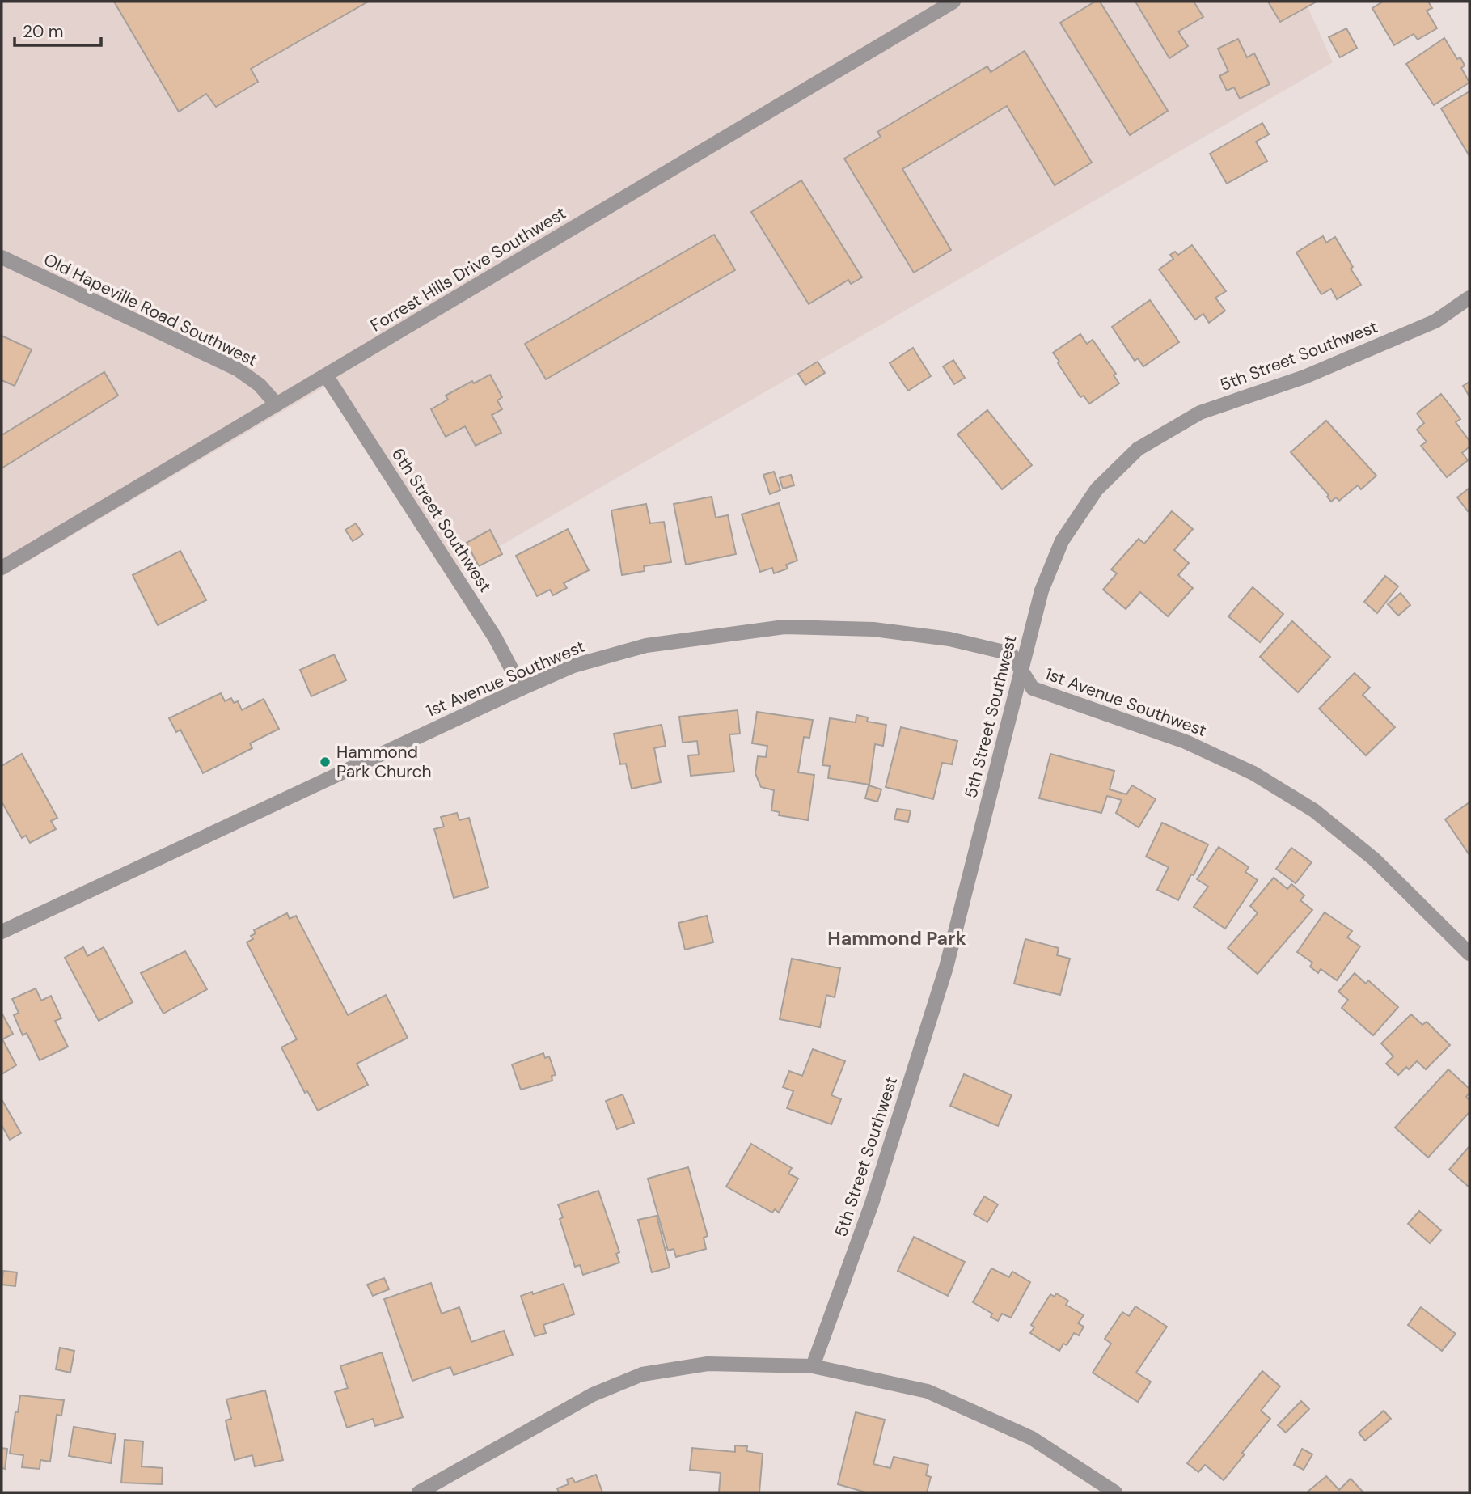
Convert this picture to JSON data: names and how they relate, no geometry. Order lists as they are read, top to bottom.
{
  "streets": {
    "street": [
      "Forrest Hills Drive Southwest",
      "Old Hapeville Road Southwest",
      "5th Street Southwest",
      "6th Street Southwest",
      "1st Avenue Southwest"
    ]
  },
  "crossings": [
    ["Forrest Hills Drive Southwest", "Old Hapeville Road Southwest"],
    ["Forrest Hills Drive Southwest", "6th Street Southwest"],
    ["5th Street Southwest", "1st Avenue Southwest"],
    ["6th Street Southwest", "1st Avenue Southwest"]
  ],
  "districts": ["Hammond Park"],
  "places": ["Hammond Park Church"],
  "scale_bar": "20 m"
}
